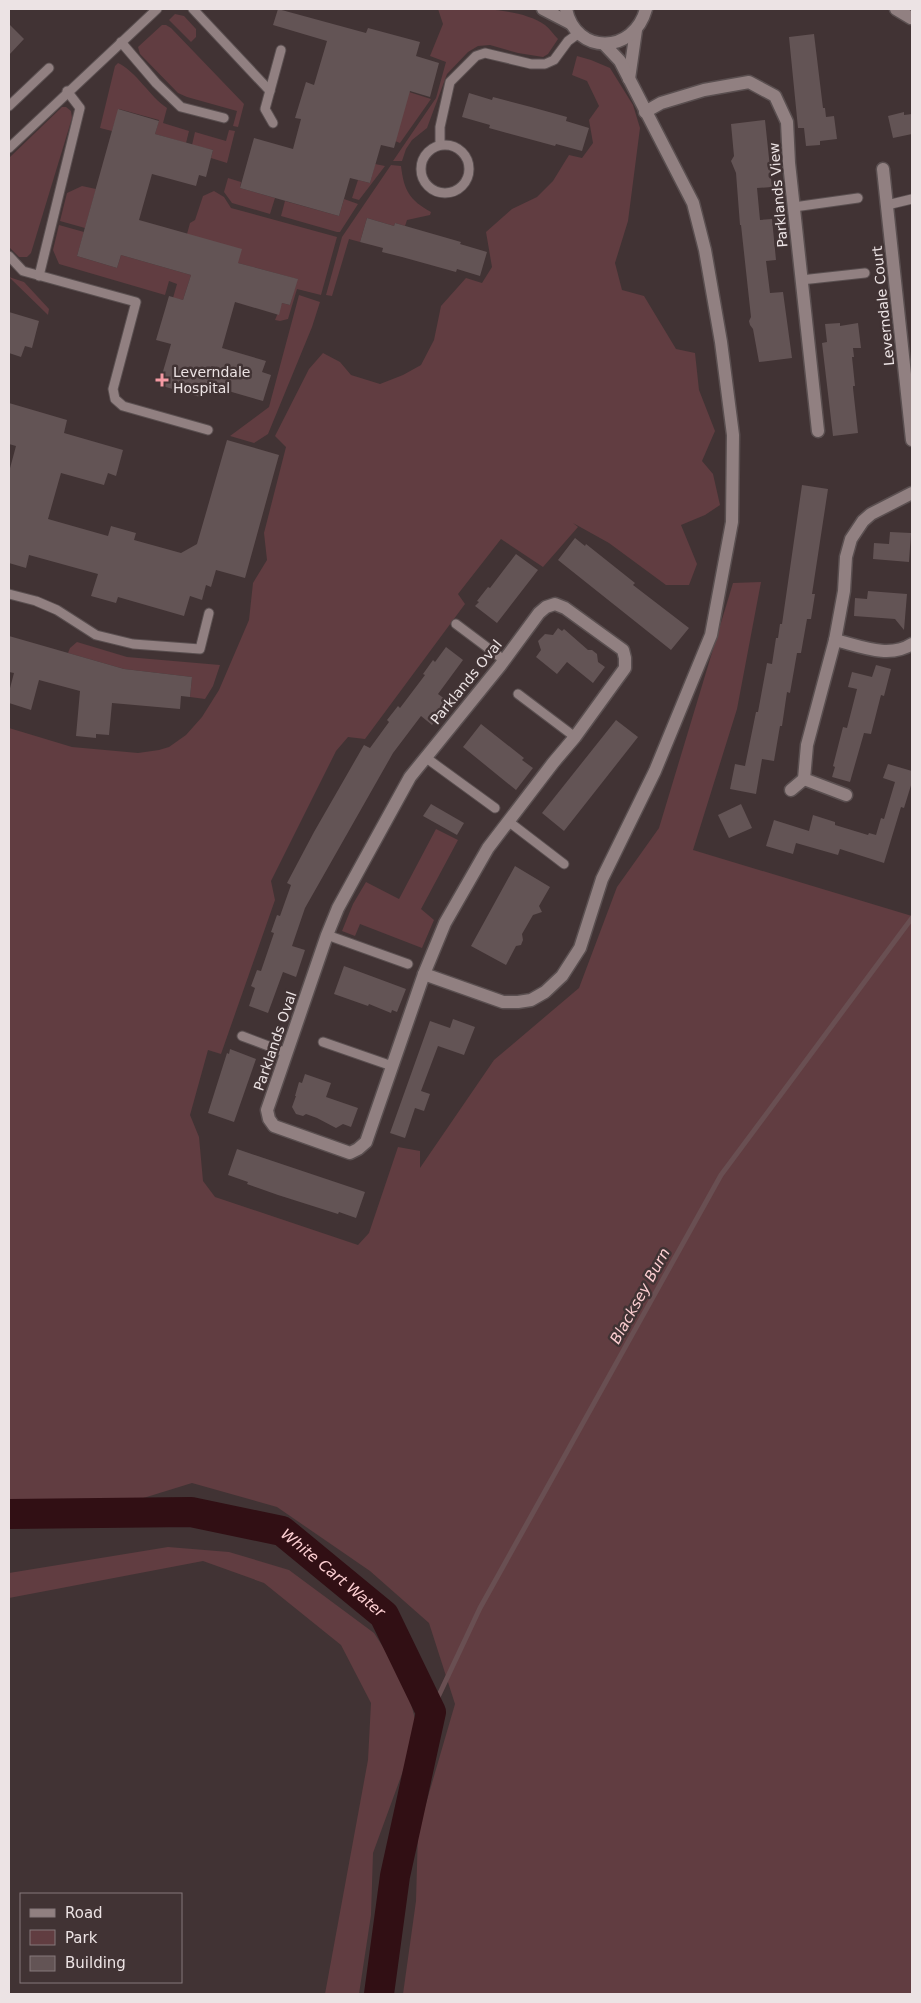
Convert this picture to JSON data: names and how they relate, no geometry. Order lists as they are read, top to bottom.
{
  "streets": {
    "street": ["Parklands View", "Leverndale Court", "Parklands Oval"]
  },
  "water": ["Blacksey Burn", "White Cart Water"],
  "places": {
    "health": ["Leverndale Hospital"]
  },
  "legend": ["Road", "Park", "Building"]
}
